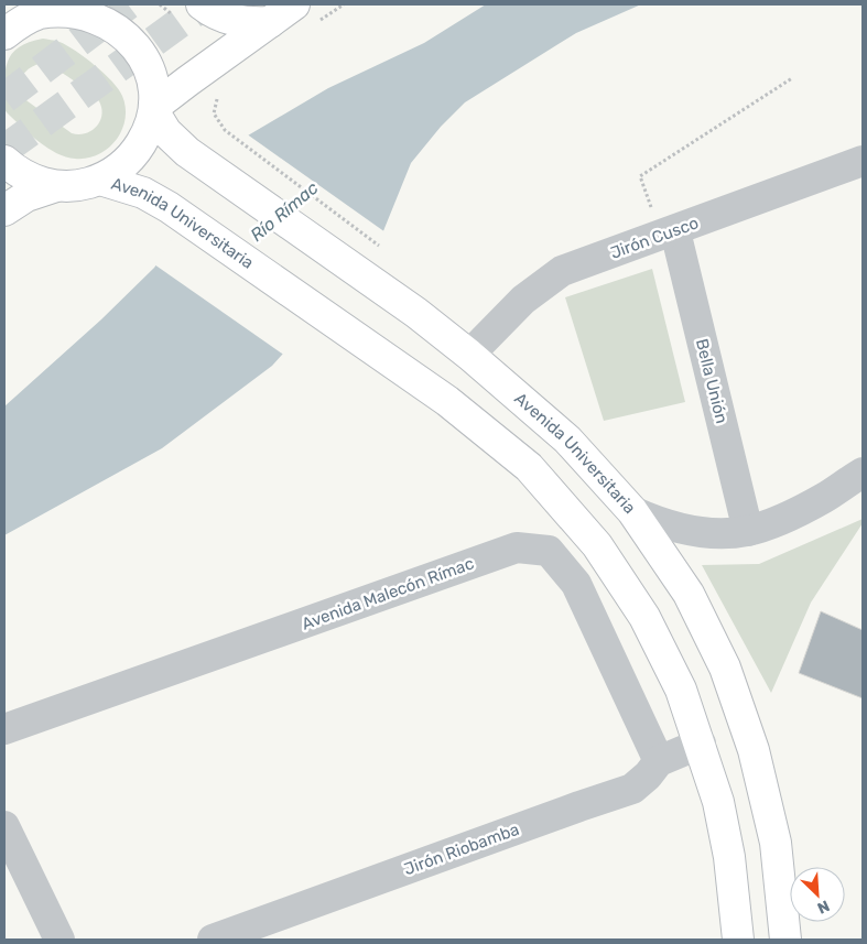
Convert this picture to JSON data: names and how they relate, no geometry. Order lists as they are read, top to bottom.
{
  "streets": {
    "main road": ["Avenida Universitaria"],
    "street": [
      "Jirón Cusco",
      "Bella Unión",
      "Avenida Malecón Rímac",
      "Jirón Riobamba"
    ]
  },
  "crossings": [
    ["Avenida Universitaria", "Jirón Cusco"],
    ["Avenida Universitaria", "Jirón Riobamba"],
    ["Jirón Cusco", "Bella Unión"],
    ["Avenida Malecón Rímac", "Jirón Riobamba"]
  ],
  "water": ["Río Rímac"],
  "north": "bottom right"
}
